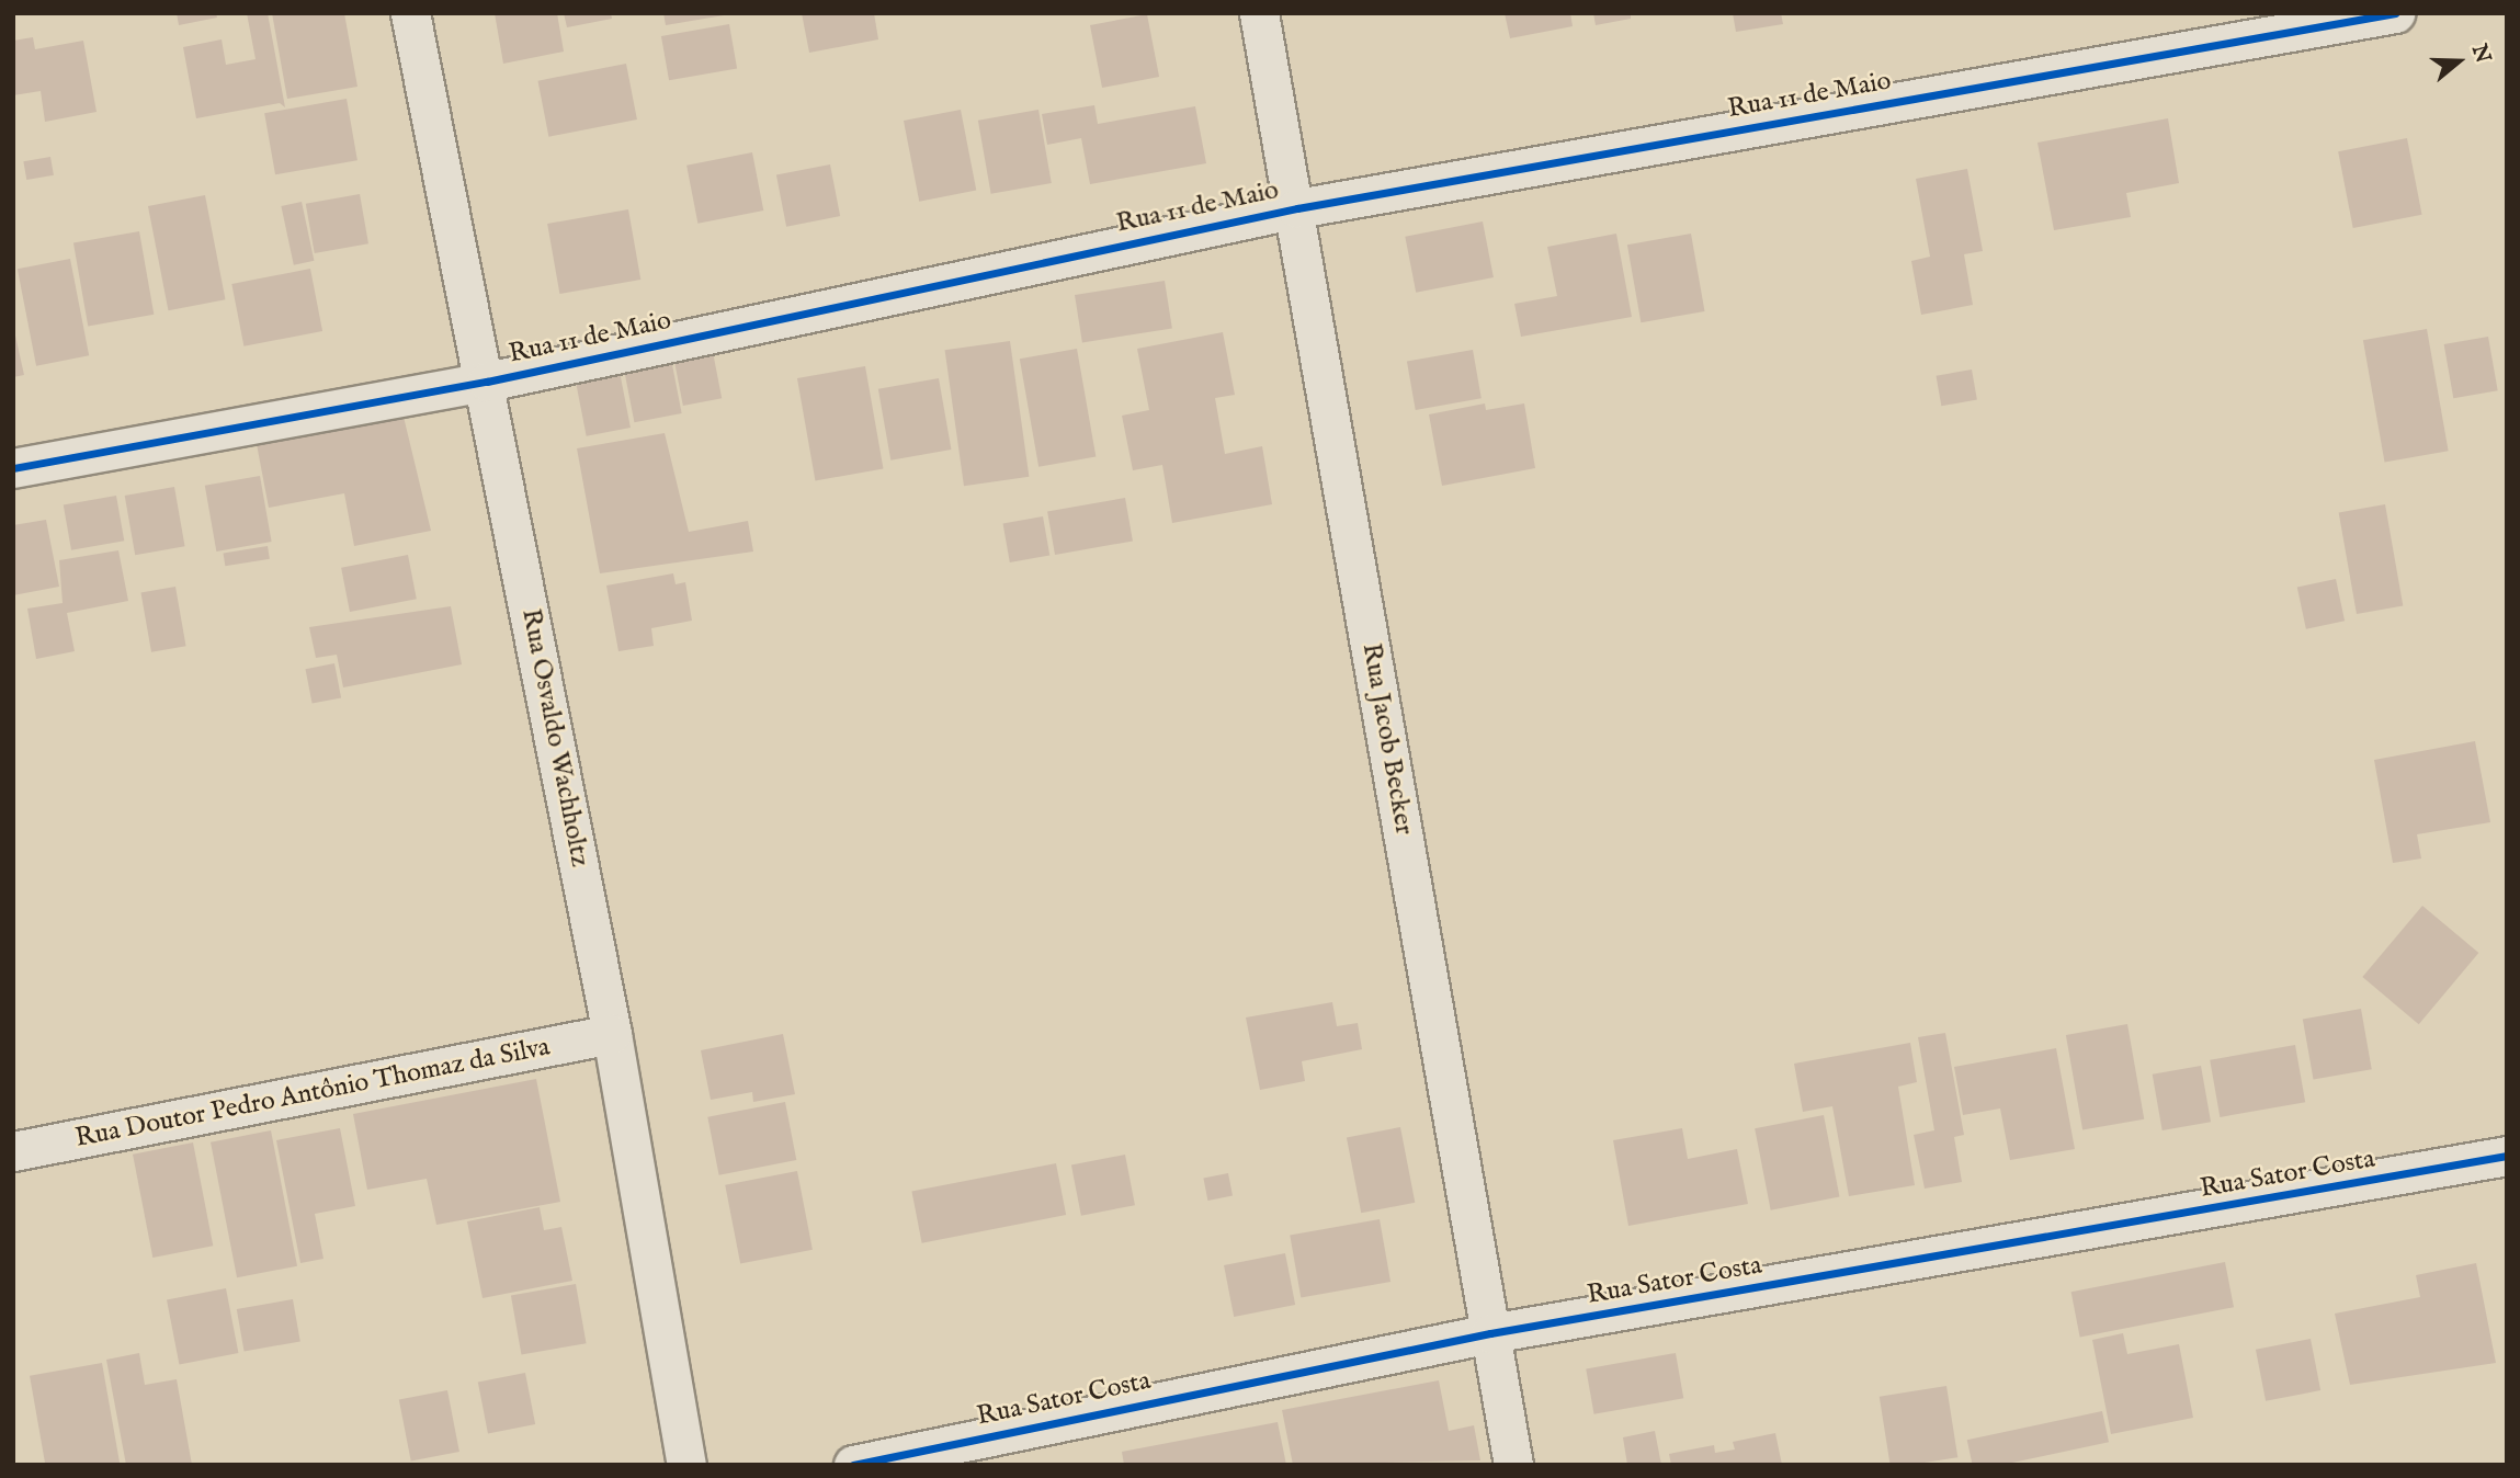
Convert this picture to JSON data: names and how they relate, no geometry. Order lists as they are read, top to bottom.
{
  "streets": {
    "street": [
      "Rua 11 de Maio",
      "Rua Osvaldo Wachholtz",
      "Rua Jacob Becker",
      "Rua Doutor Pedro Antônio Thomaz da Silva",
      "Rua Sator Costa"
    ]
  },
  "crossings": [
    ["Rua 11 de Maio", "Rua Osvaldo Wachholtz"],
    ["Rua 11 de Maio", "Rua Jacob Becker"],
    ["Rua Osvaldo Wachholtz", "Rua Doutor Pedro Antônio Thomaz da Silva"],
    ["Rua Jacob Becker", "Rua Sator Costa"]
  ],
  "north": "right"
}
